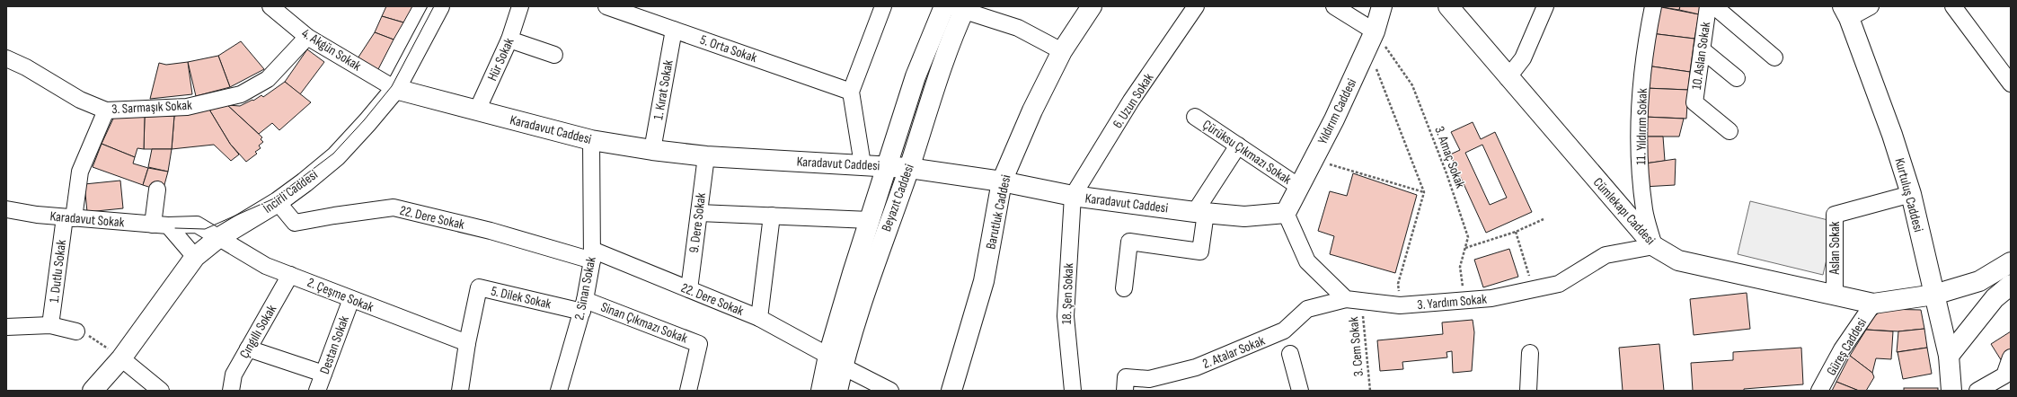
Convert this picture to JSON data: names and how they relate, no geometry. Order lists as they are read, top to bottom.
{
  "streets": {
    "main road": [
      "Yıldırım Caddesi",
      "Karadavut Caddesi",
      "İncirli Caddesi",
      "Kurtuluş Caddesi",
      "Beyazıt Caddesi",
      "Cümlekapı Caddesi",
      "Barutluk Caddesi"
    ],
    "street": [
      "5. Orta Sokak",
      "4. Akgün Sokak",
      "10. Aslan Sokak",
      "Hür Sokak",
      "1. Kırat Sokak",
      "6. Uzun Sokak",
      "3. Sarmaşık Sokak",
      "11. Yıldırım Sokak",
      "Çürüksu Çıkmazı Sokak",
      "22. Dere Sokak",
      "Karadavut Sokak",
      "9. Dere Sokak",
      "Aslan Sokak",
      "1. Dutlu Sokak",
      "2. Sinan Sokak",
      "18. Şen Sokak",
      "2. Çeşme Sokak",
      "5. Dilek Sokak",
      "3. Yardım Sokak",
      "Sinan Çıkmazı Sokak",
      "Çıngıllı Sokak",
      "Destan Sokak",
      "Güreş Caddesi",
      "2. Atalar Sokak"
    ],
    "path": ["3. Amaç Sokak", "3. Cem Sokak"]
  },
  "crossings": [
    ["5. Orta Sokak", "1. Kırat Sokak"],
    ["4. Akgün Sokak", "3. Sarmaşık Sokak"],
    ["4. Akgün Sokak", "Karadavut Caddesi"],
    ["4. Akgün Sokak", "İncirli Caddesi"],
    ["Hür Sokak", "Karadavut Caddesi"],
    ["1. Kırat Sokak", "Karadavut Caddesi"],
    ["6. Uzun Sokak", "Karadavut Caddesi"],
    ["6. Uzun Sokak", "18. Şen Sokak"],
    ["3. Sarmaşık Sokak", "1. Dutlu Sokak"],
    ["Yıldırım Caddesi", "Karadavut Caddesi"],
    ["Yıldırım Caddesi", "Çürüksu Çıkmazı Sokak"],
    ["Yıldırım Caddesi", "3. Amaç Sokak"],
    ["11. Yıldırım Sokak", "Cümlekapı Caddesi"],
    ["11. Yıldırım Sokak", "3. Yardım Sokak"],
    ["Karadavut Caddesi", "İncirli Caddesi"],
    ["Karadavut Caddesi", "Beyazıt Caddesi"],
    ["Karadavut Caddesi", "Barutluk Caddesi"],
    ["Karadavut Caddesi", "9. Dere Sokak"],
    ["Karadavut Caddesi", "2. Sinan Sokak"],
    ["Karadavut Caddesi", "18. Şen Sokak"],
    ["3. Amaç Sokak", "3. Yardım Sokak"],
    ["İncirli Caddesi", "22. Dere Sokak"],
    ["İncirli Caddesi", "Karadavut Sokak"],
    ["İncirli Caddesi", "2. Çeşme Sokak"],
    ["Kurtuluş Caddesi", "Cümlekapı Caddesi"],
    ["Kurtuluş Caddesi", "Aslan Sokak"],
    ["Beyazıt Caddesi", "22. Dere Sokak"],
    ["Cümlekapı Caddesi", "Aslan Sokak"],
    ["Cümlekapı Caddesi", "3. Yardım Sokak"],
    ["Cümlekapı Caddesi", "Güreş Caddesi"],
    ["22. Dere Sokak", "9. Dere Sokak"],
    ["22. Dere Sokak", "2. Sinan Sokak"],
    ["Karadavut Sokak", "1. Dutlu Sokak"],
    ["Karadavut Sokak", "2. Çeşme Sokak"],
    ["2. Sinan Sokak", "5. Dilek Sokak"],
    ["2. Sinan Sokak", "Sinan Çıkmazı Sokak"],
    ["2. Çeşme Sokak", "5. Dilek Sokak"],
    ["2. Çeşme Sokak", "Çıngıllı Sokak"],
    ["2. Çeşme Sokak", "Destan Sokak"],
    ["5. Dilek Sokak", "Sinan Çıkmazı Sokak"],
    ["3. Yardım Sokak", "3. Cem Sokak"],
    ["3. Yardım Sokak", "2. Atalar Sokak"]
  ]
}
